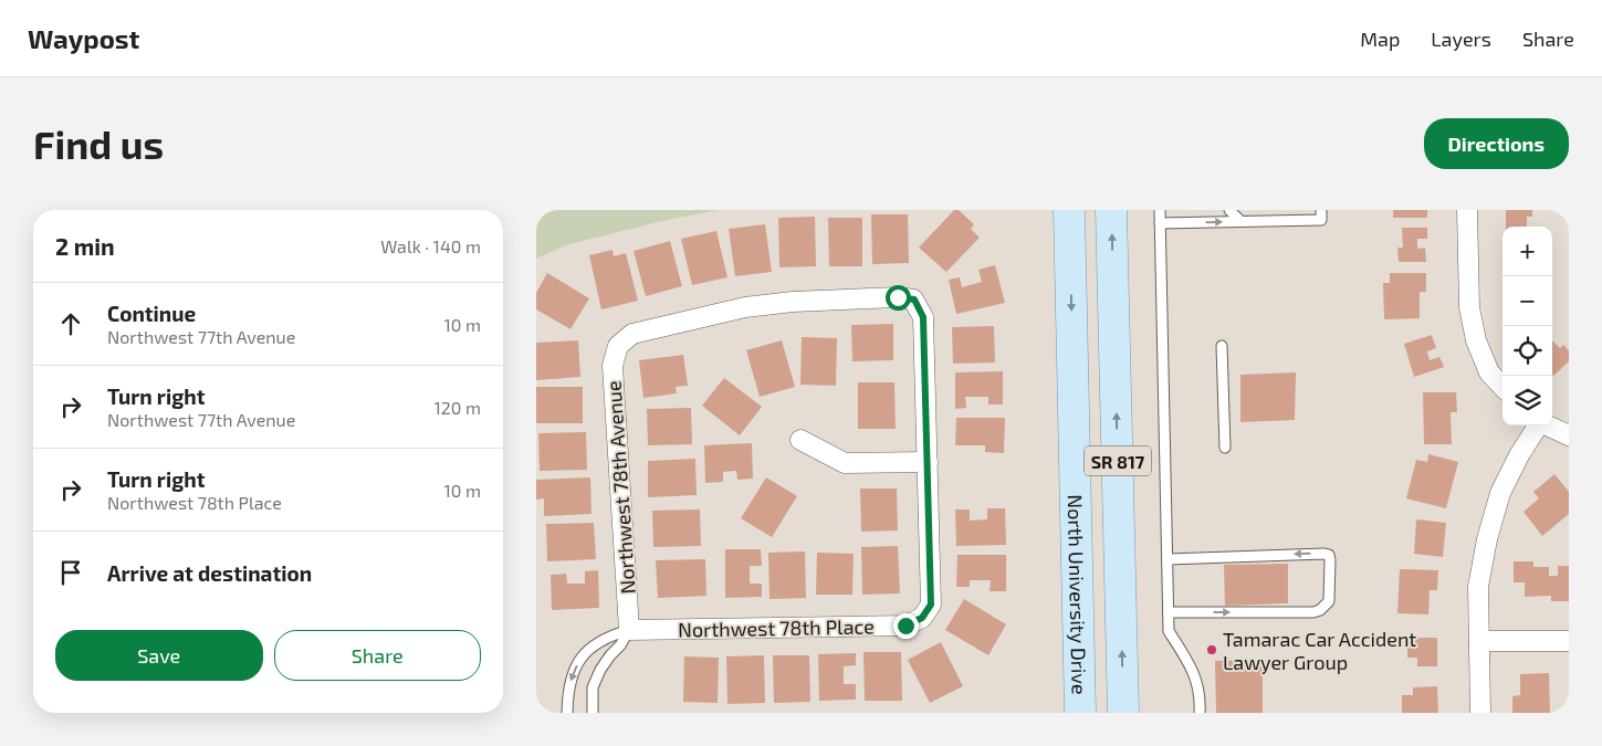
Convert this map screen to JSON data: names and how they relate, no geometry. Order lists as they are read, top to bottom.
{
  "streets": {
    "main road": ["SR 817", "North University Drive"],
    "street": ["Northwest 78th Avenue", "Northwest 78th Place"]
  },
  "crossings": [
    ["Northwest 78th Avenue", "Northwest 78th Place"]
  ],
  "places": ["Tamarac Car Accident Lawyer Group"],
  "page": {
    "header": "Waypost",
    "nav": ["Map", "Layers", "Share"],
    "buttons": [
      "Directions",
      ["Save", "Share"]
    ],
    "title": "Find us",
    "heading": ["2 min", "Walk · 140 m"],
    "map_buttons": ["+", "−"],
    "list": [
      ["Continue", "Northwest 77th Avenue", "10 m"],
      ["Turn right", "Northwest 77th Avenue", "120 m"],
      ["Turn right", "Northwest 78th Place", "10 m"],
      "Arrive at destination"
    ]
  }
}
